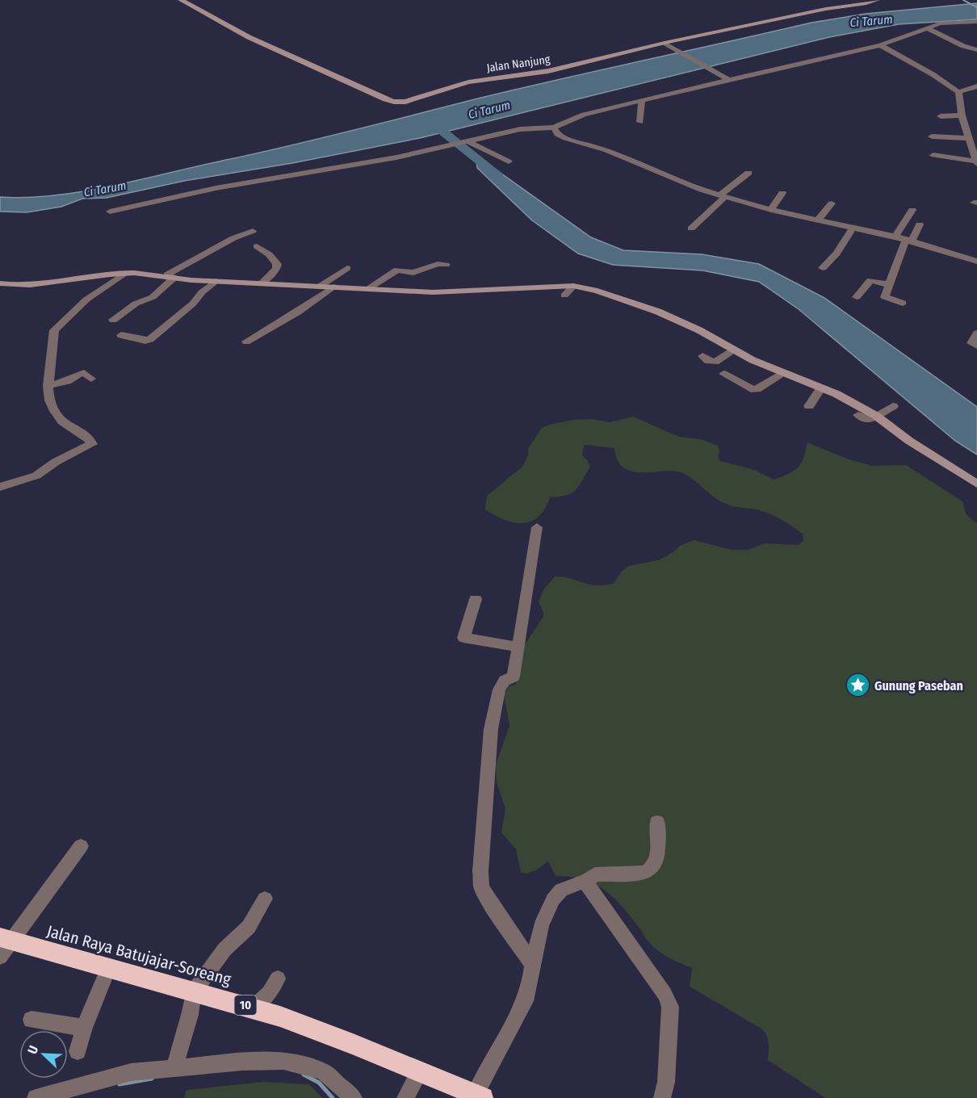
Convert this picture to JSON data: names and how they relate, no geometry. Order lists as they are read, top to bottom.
{
  "streets": {
    "highway": ["Jalan Raya Batujajar-Soreang", "10"],
    "main road": ["Jalan Nanjung"]
  },
  "water": ["Ci Tarum"],
  "places": {
    "place": ["Gunung Paseban"]
  },
  "north": "top left"
}
